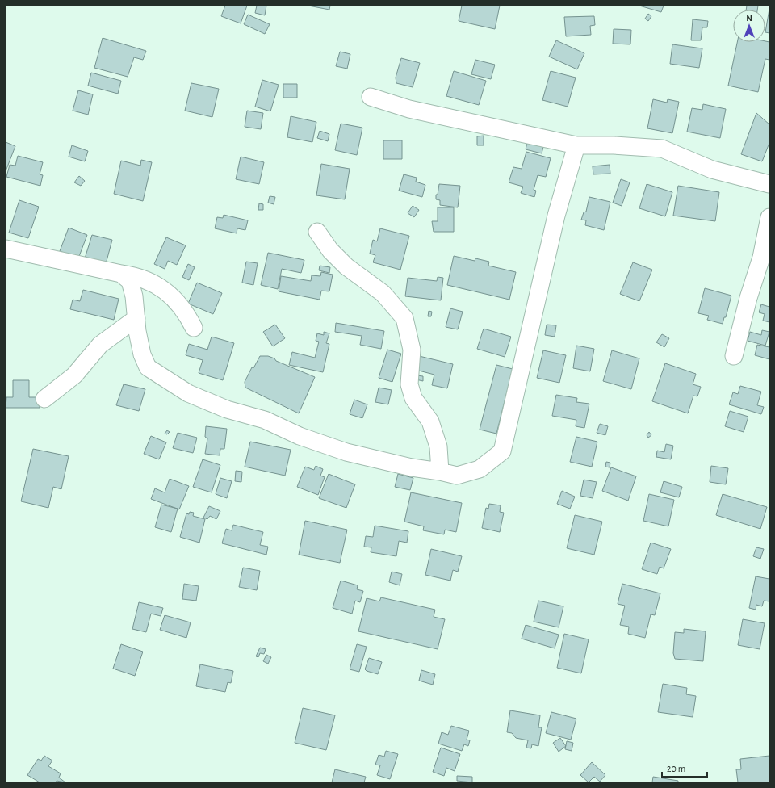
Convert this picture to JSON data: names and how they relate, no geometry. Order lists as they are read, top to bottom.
{
  "scale_bar": "20 m",
  "north": "top"
}
